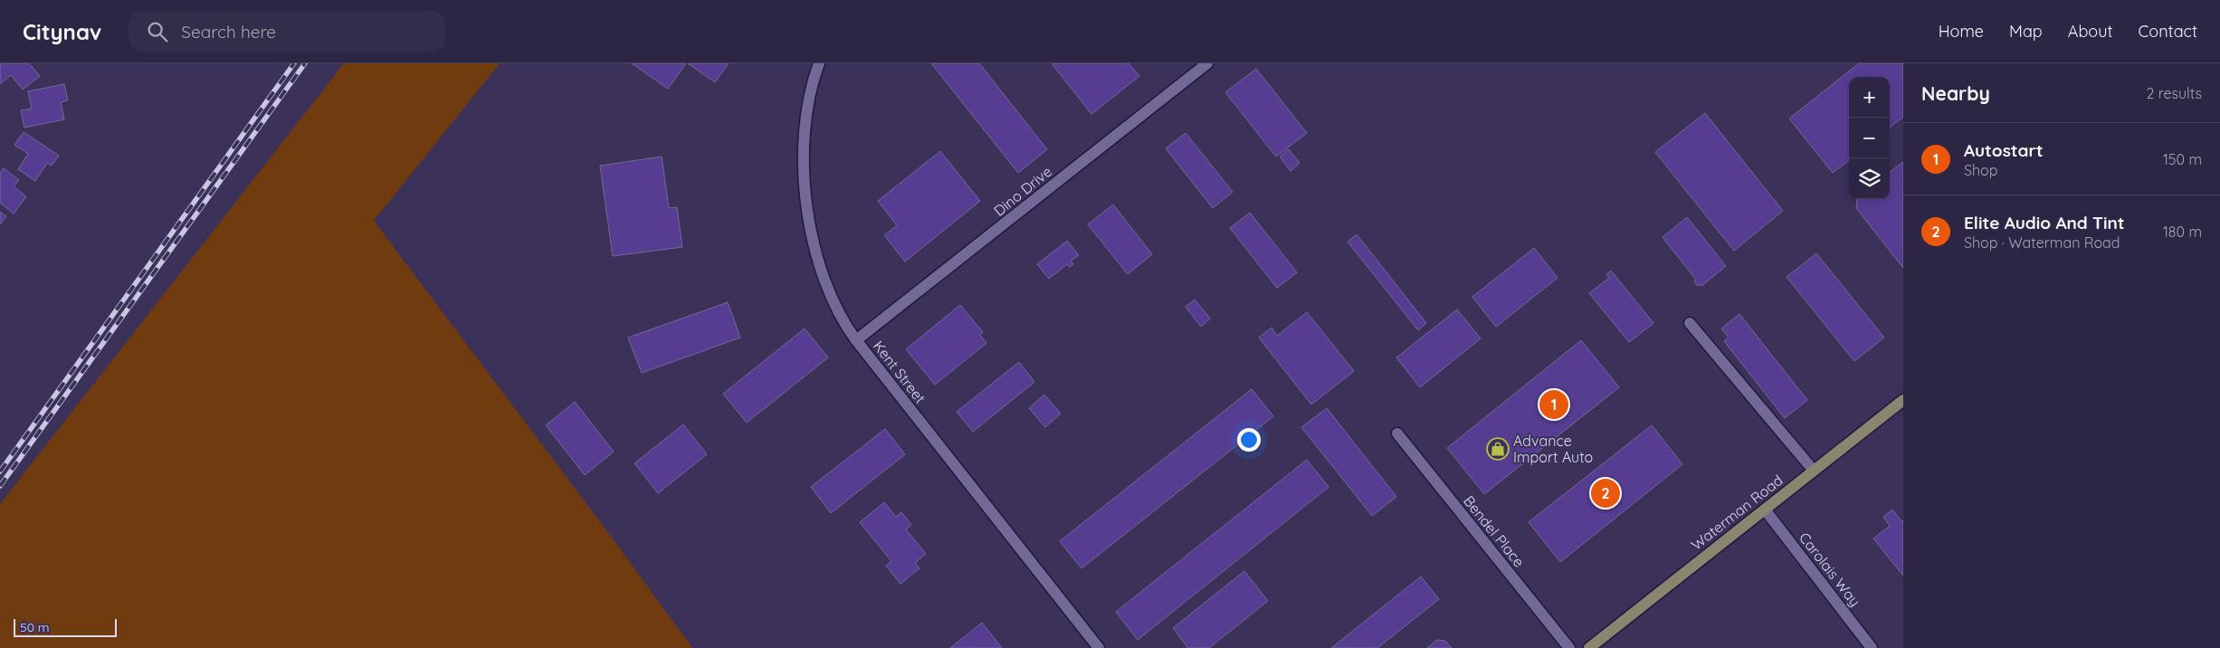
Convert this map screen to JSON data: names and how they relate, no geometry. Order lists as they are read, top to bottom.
{
  "streets": {
    "main road": ["Waterman Road"],
    "street": [
      "Dino Drive",
      "Kent Street",
      "Bendel Place",
      "Carolais Way"
    ]
  },
  "crossings": [
    ["Dino Drive", "Kent Street"],
    ["Waterman Road", "Carolais Way"]
  ],
  "places": {
    "shop": ["Advance Import Auto"]
  },
  "scale_bar": "50 m",
  "page": {
    "header": "Citynav",
    "search": "Search here",
    "nav": [
      "Home",
      "Map",
      "About",
      "Contact"
    ],
    "heading": ["Nearby", "2 results"],
    "map_buttons": ["+", "−"],
    "list": [
      {
        "mark": "1",
        "name": "Autostart",
        "note": "Shop",
        "value": "150 m"
      },
      {
        "mark": "2",
        "name": "Elite Audio And Tint",
        "note": "Shop · Waterman Road",
        "value": "180 m"
      }
    ],
    "pins": ["1", "2"],
    "scale": "50 m"
  }
}
